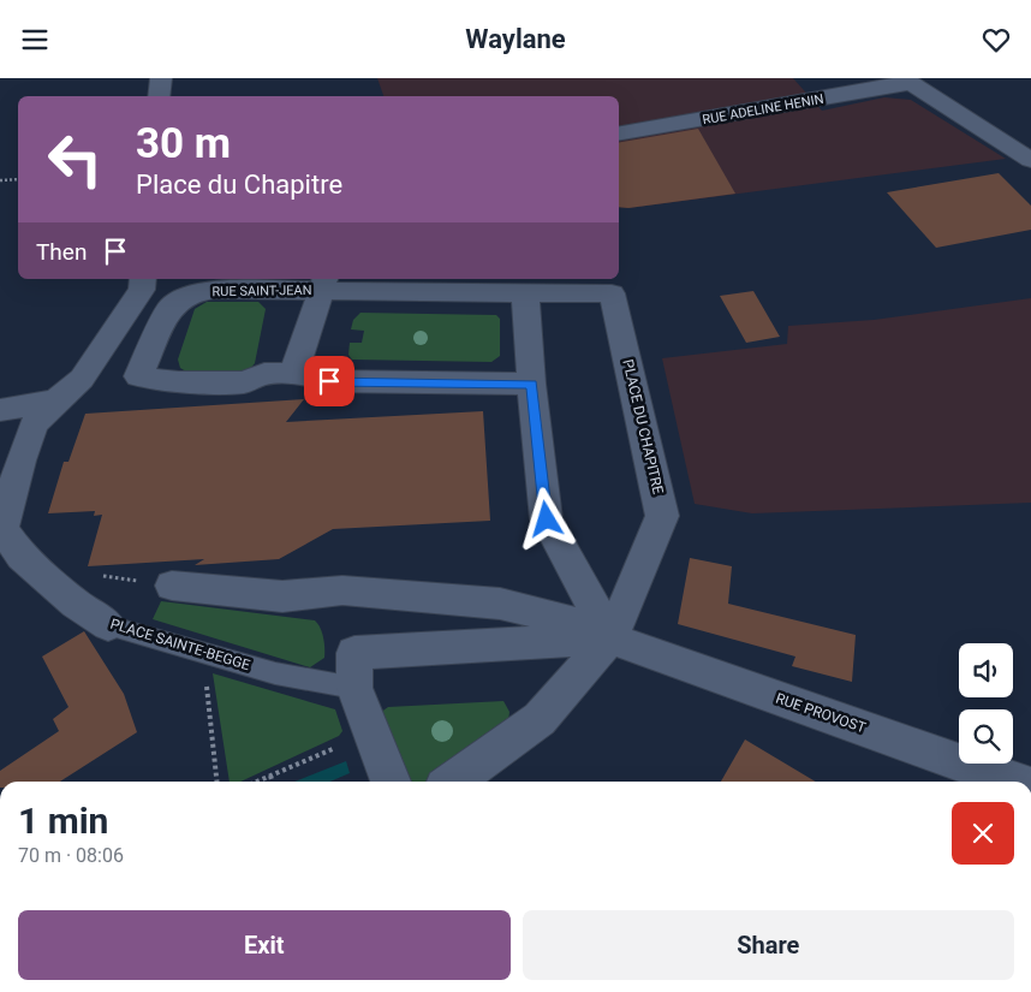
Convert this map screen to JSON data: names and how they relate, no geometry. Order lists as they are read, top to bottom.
{
  "streets": {
    "street": [
      "RUE ADELINE HENIN",
      "RUE SAINT-JEAN",
      "PLACE DU CHAPITRE",
      "PLACE SAINTE-BEGGE",
      "RUE PROVOST"
    ]
  },
  "crossings": [
    ["RUE SAINT-JEAN", "PLACE DU CHAPITRE"],
    ["PLACE DU CHAPITRE", "RUE PROVOST"]
  ],
  "page": {
    "header": "Waylane",
    "turn": ["30 m", "Place du Chapitre"],
    "then": "Then",
    "heading": ["1 min", "70 m · 08:06"],
    "buttons": ["Exit", "Share"]
  }
}
